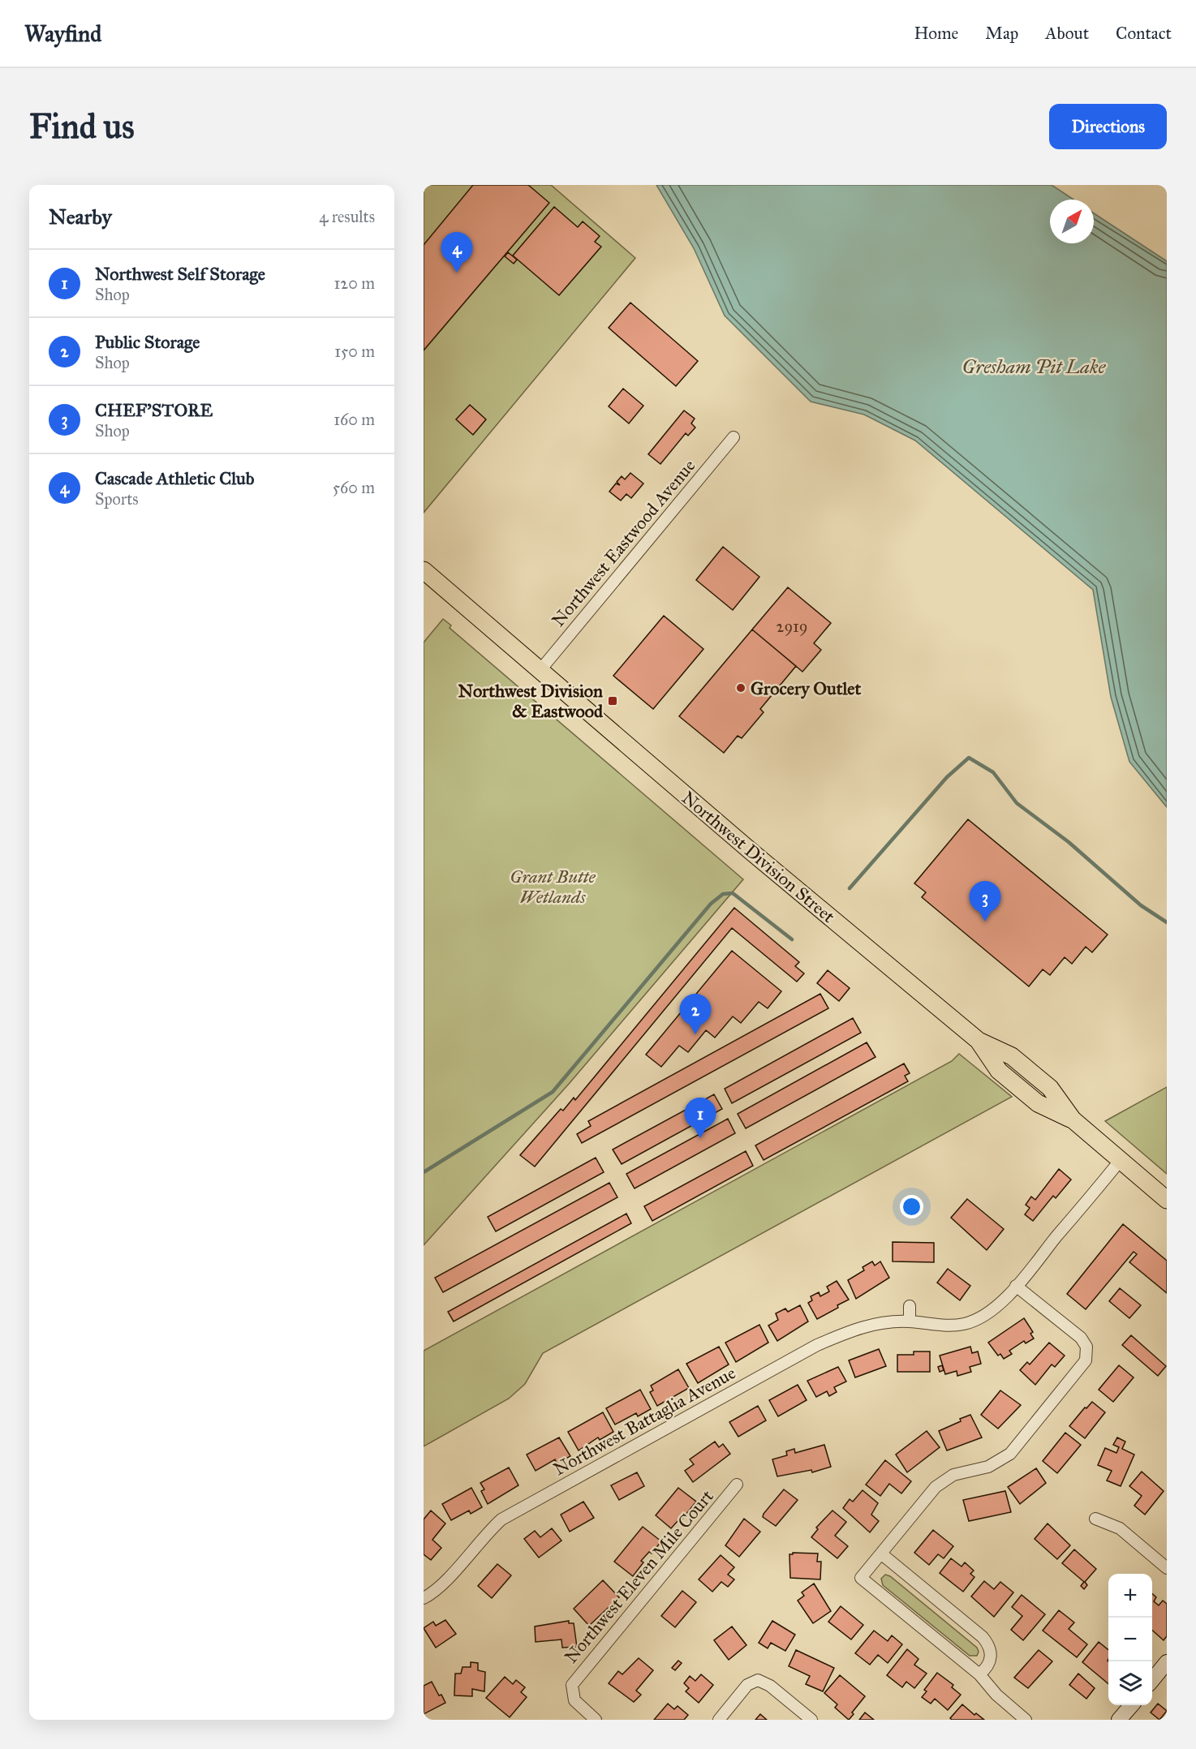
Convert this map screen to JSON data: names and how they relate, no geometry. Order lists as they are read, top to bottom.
{
  "streets": {
    "main road": ["Northwest Division Street"],
    "street": ["Northwest Eastwood Avenue", "Northwest Battaglia Avenue", "Northwest Eleven Mile Court"]
  },
  "crossings": [
    ["Northwest Eastwood Avenue", "Northwest Division Street"],
    ["Northwest Division Street", "Northwest Battaglia Avenue"]
  ],
  "water": ["Gresham Pit Lake"],
  "parks": ["Grant Butte Wetlands"],
  "places": {
    "other": ["Grocery Outlet"],
    "transit": ["Northwest Division & Eastwood"]
  },
  "house_numbers": ["2919"],
  "north": "top right",
  "page": {
    "header": "Wayfind",
    "nav": [
      "Home",
      "Map",
      "About",
      "Contact"
    ],
    "buttons": "Directions",
    "title": "Find us",
    "heading": ["Nearby", "4 results"],
    "pins": [
      "4",
      "3",
      "2",
      "1"
    ],
    "list": [
      {
        "mark": "1",
        "name": "Northwest Self Storage",
        "note": "Shop",
        "value": "120 m"
      },
      {
        "mark": "2",
        "name": "Public Storage",
        "note": "Shop",
        "value": "150 m"
      },
      {
        "mark": "3",
        "name": "CHEF'STORE",
        "note": "Shop",
        "value": "160 m"
      },
      {
        "mark": "4",
        "name": "Cascade Athletic Club",
        "note": "Sports",
        "value": "560 m"
      }
    ],
    "map_buttons": ["+", "−"]
  }
}
